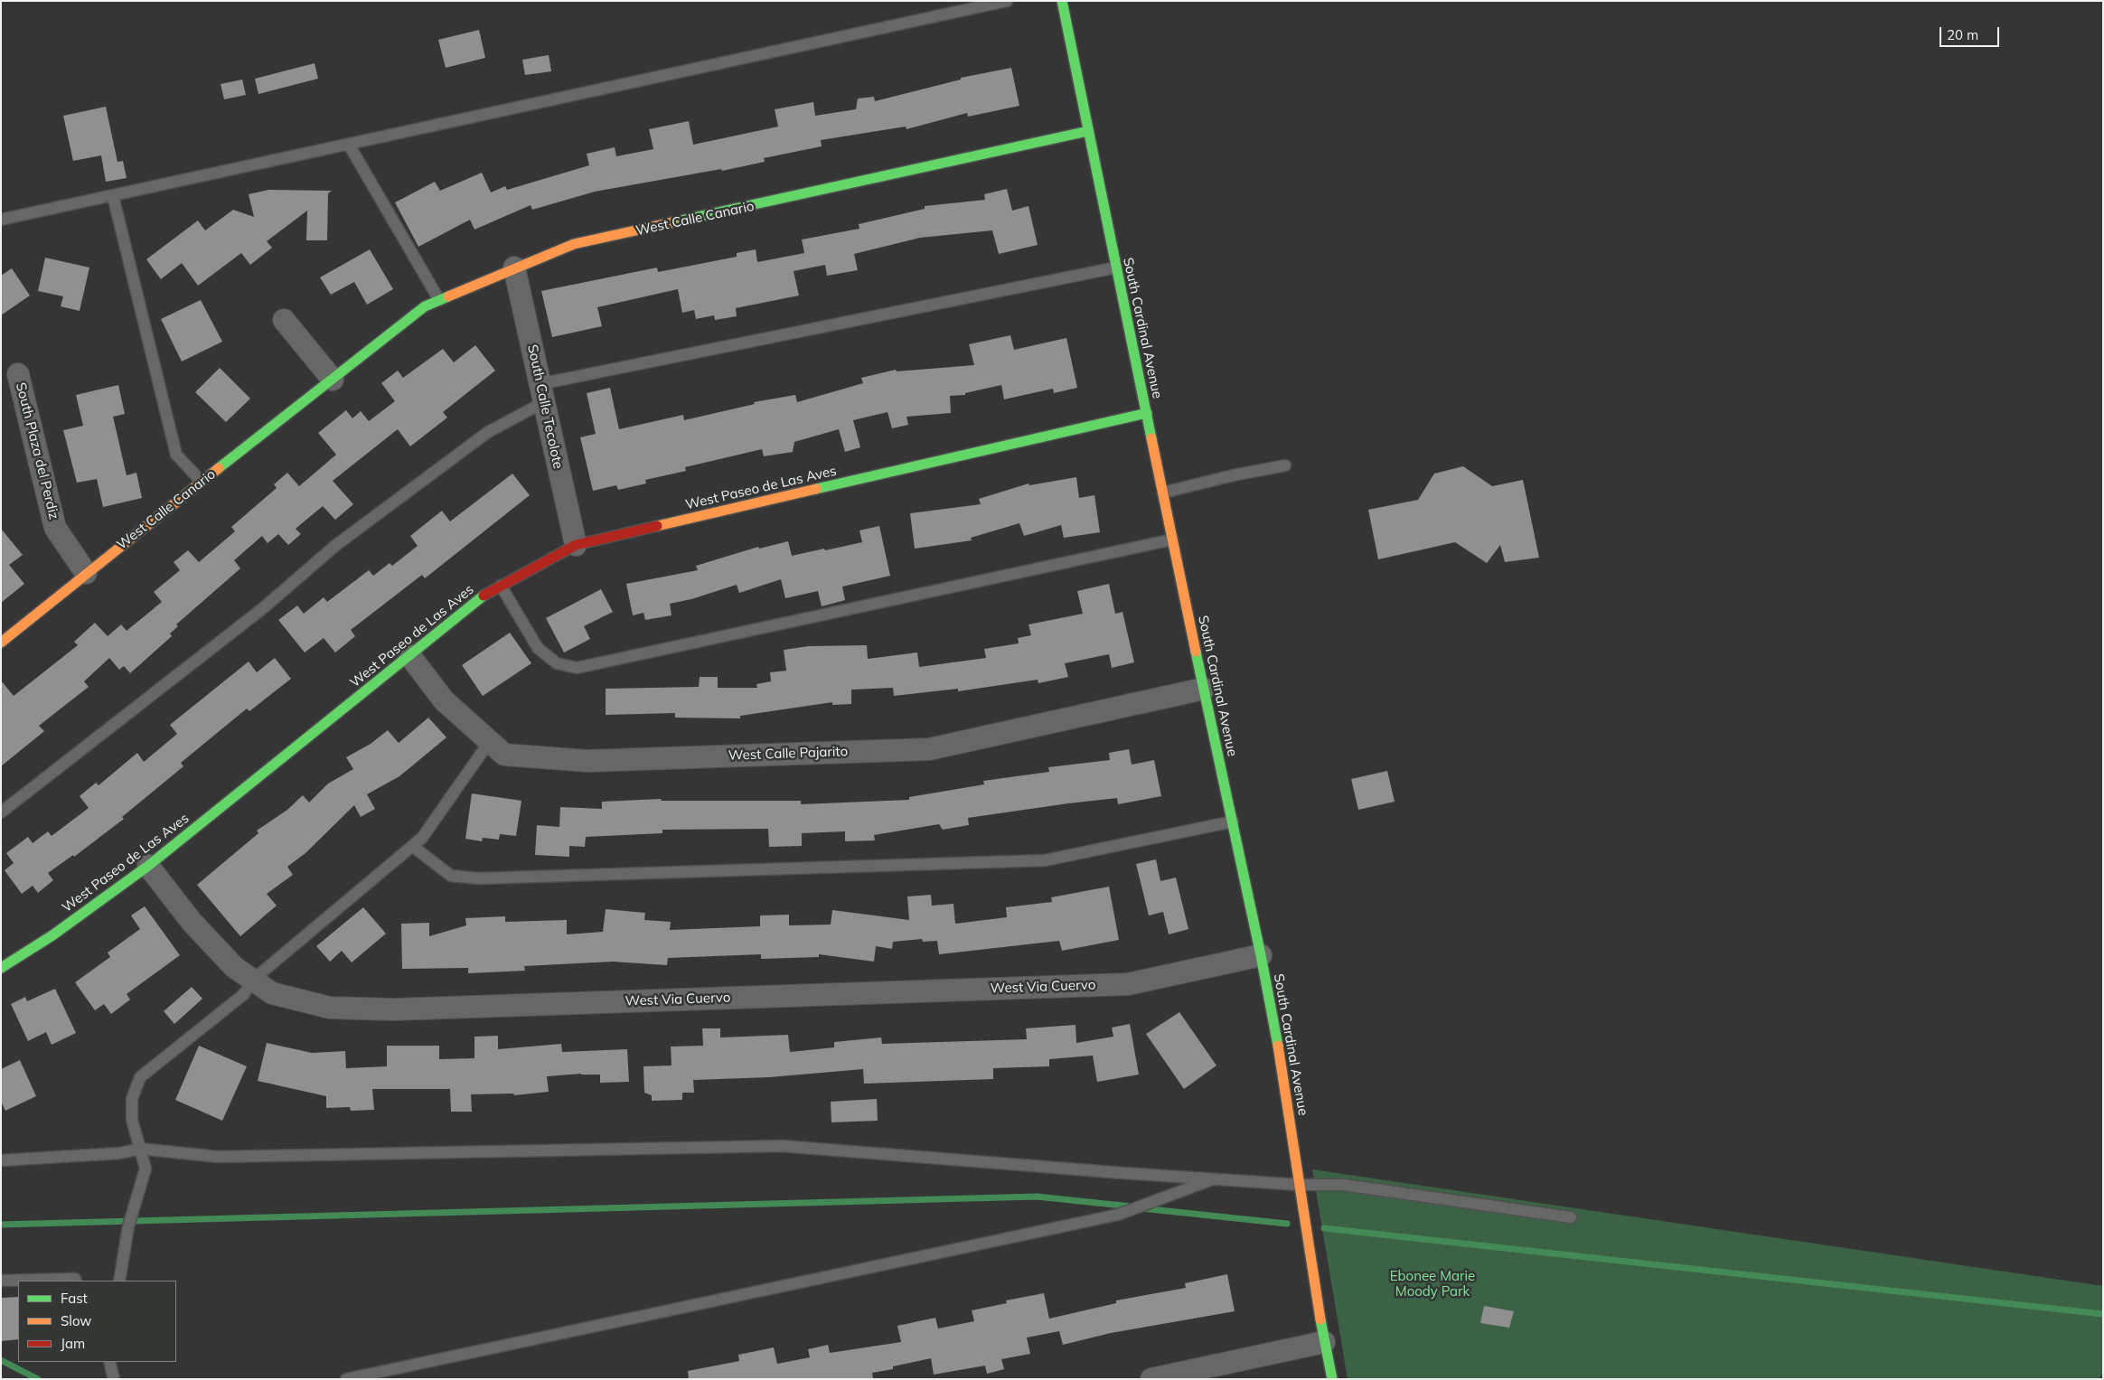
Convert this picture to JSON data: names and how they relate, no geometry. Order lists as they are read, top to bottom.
{
  "streets": {
    "street": [
      "West Calle Canario",
      "South Cardinal Avenue",
      "South Calle Tecolote",
      "South Plaza del Perdiz",
      "West Paseo de Las Aves",
      "West Calle Pajarito",
      "West Via Cuervo"
    ]
  },
  "crossings": [
    ["West Calle Canario", "South Cardinal Avenue"],
    ["West Calle Canario", "South Calle Tecolote"],
    ["West Calle Canario", "South Plaza del Perdiz"],
    ["South Cardinal Avenue", "West Paseo de Las Aves"],
    ["South Cardinal Avenue", "West Calle Pajarito"],
    ["South Cardinal Avenue", "West Via Cuervo"],
    ["South Calle Tecolote", "West Paseo de Las Aves"],
    ["West Paseo de Las Aves", "West Calle Pajarito"],
    ["West Paseo de Las Aves", "West Via Cuervo"]
  ],
  "parks": ["Ebonee Marie Moody Park"],
  "legend": ["Fast", "Slow", "Jam"],
  "scale_bar": "20 m"
}
